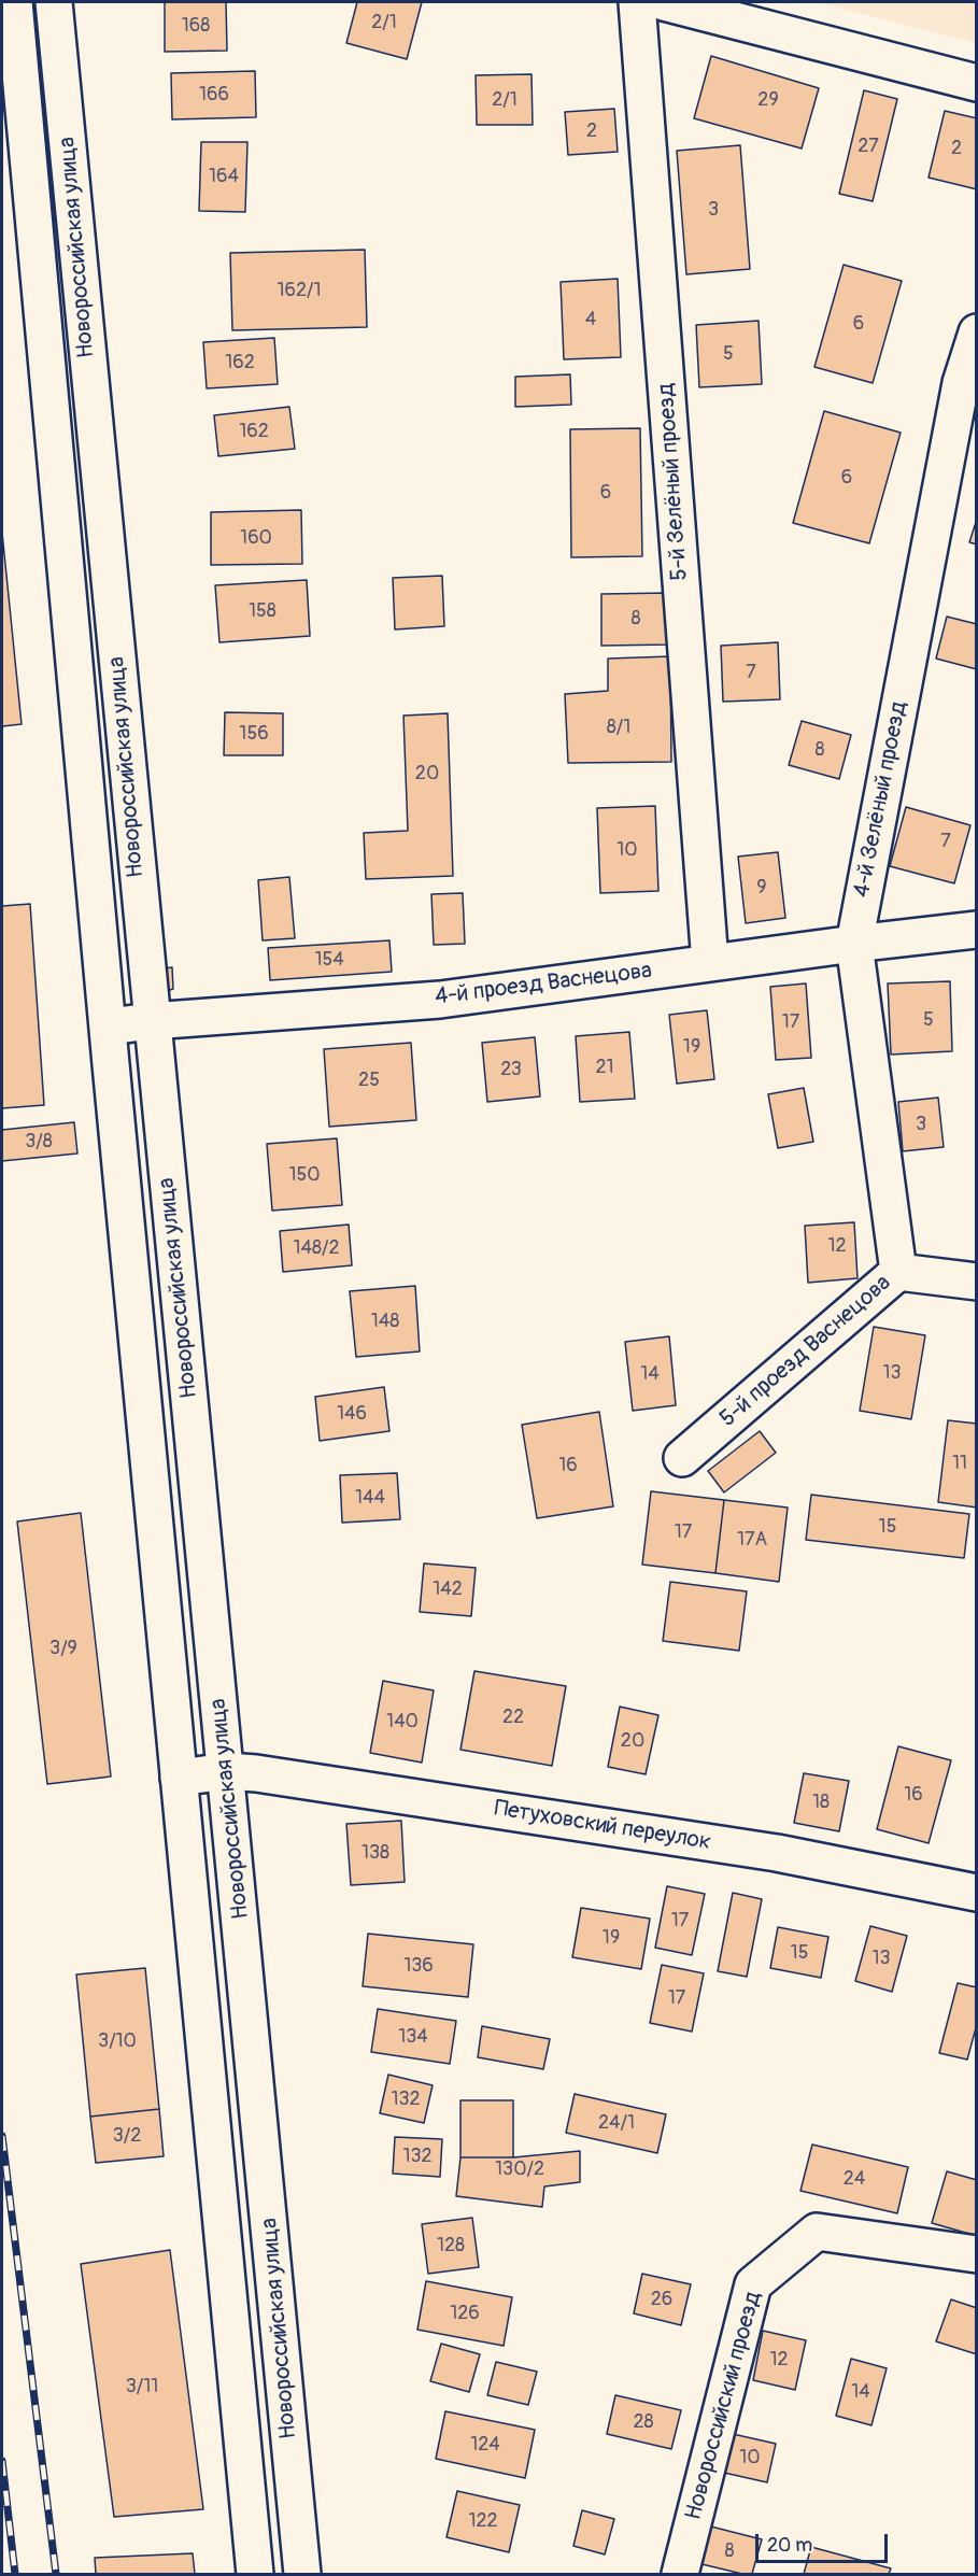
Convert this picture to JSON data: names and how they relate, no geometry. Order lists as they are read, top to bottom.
{
  "streets": {
    "main road": [
      "Новороссийская улица",
      "5-й Зелёный проезд",
      "4-й Зелёный проезд",
      "4-й проезд Васнецова",
      "5-й проезд Васнецова",
      "Петуховский переулок",
      "Новороссийский проезд"
    ]
  },
  "crossings": [
    ["Новороссийская улица", "4-й проезд Васнецова"],
    ["Новороссийская улица", "Петуховский переулок"],
    ["5-й Зелёный проезд", "4-й проезд Васнецова"],
    ["4-й Зелёный проезд", "4-й проезд Васнецова"],
    ["4-й Зелёный проезд", "5-й проезд Васнецова"]
  ],
  "house_numbers": [
    "2/1",
    "168",
    "166",
    "2/1",
    "29",
    "2",
    "27",
    "2",
    "164",
    "3",
    "162/1",
    "4",
    "6",
    "5",
    "162",
    "162",
    "6",
    "6",
    "160",
    "158",
    "8",
    "7",
    "8/1",
    "156",
    "8",
    "20",
    "7",
    "10",
    "9",
    "154",
    "5",
    "17",
    "19",
    "21",
    "23",
    "25",
    "3",
    "3/8",
    "150",
    "12",
    "148/2",
    "148",
    "13",
    "14",
    "146",
    "11",
    "16",
    "144",
    "15",
    "17",
    "17А",
    "142",
    "3/9",
    "22",
    "140",
    "20",
    "16",
    "18",
    "138",
    "17",
    "19",
    "15",
    "13",
    "136",
    "17",
    "134",
    "3/10",
    "132",
    "24/1",
    "3/2",
    "132",
    "130/2",
    "24",
    "128",
    "26",
    "126",
    "12",
    "3/11",
    "14",
    "28",
    "124",
    "10",
    "122",
    "8"
  ],
  "scale_bar": "20 m"
}
